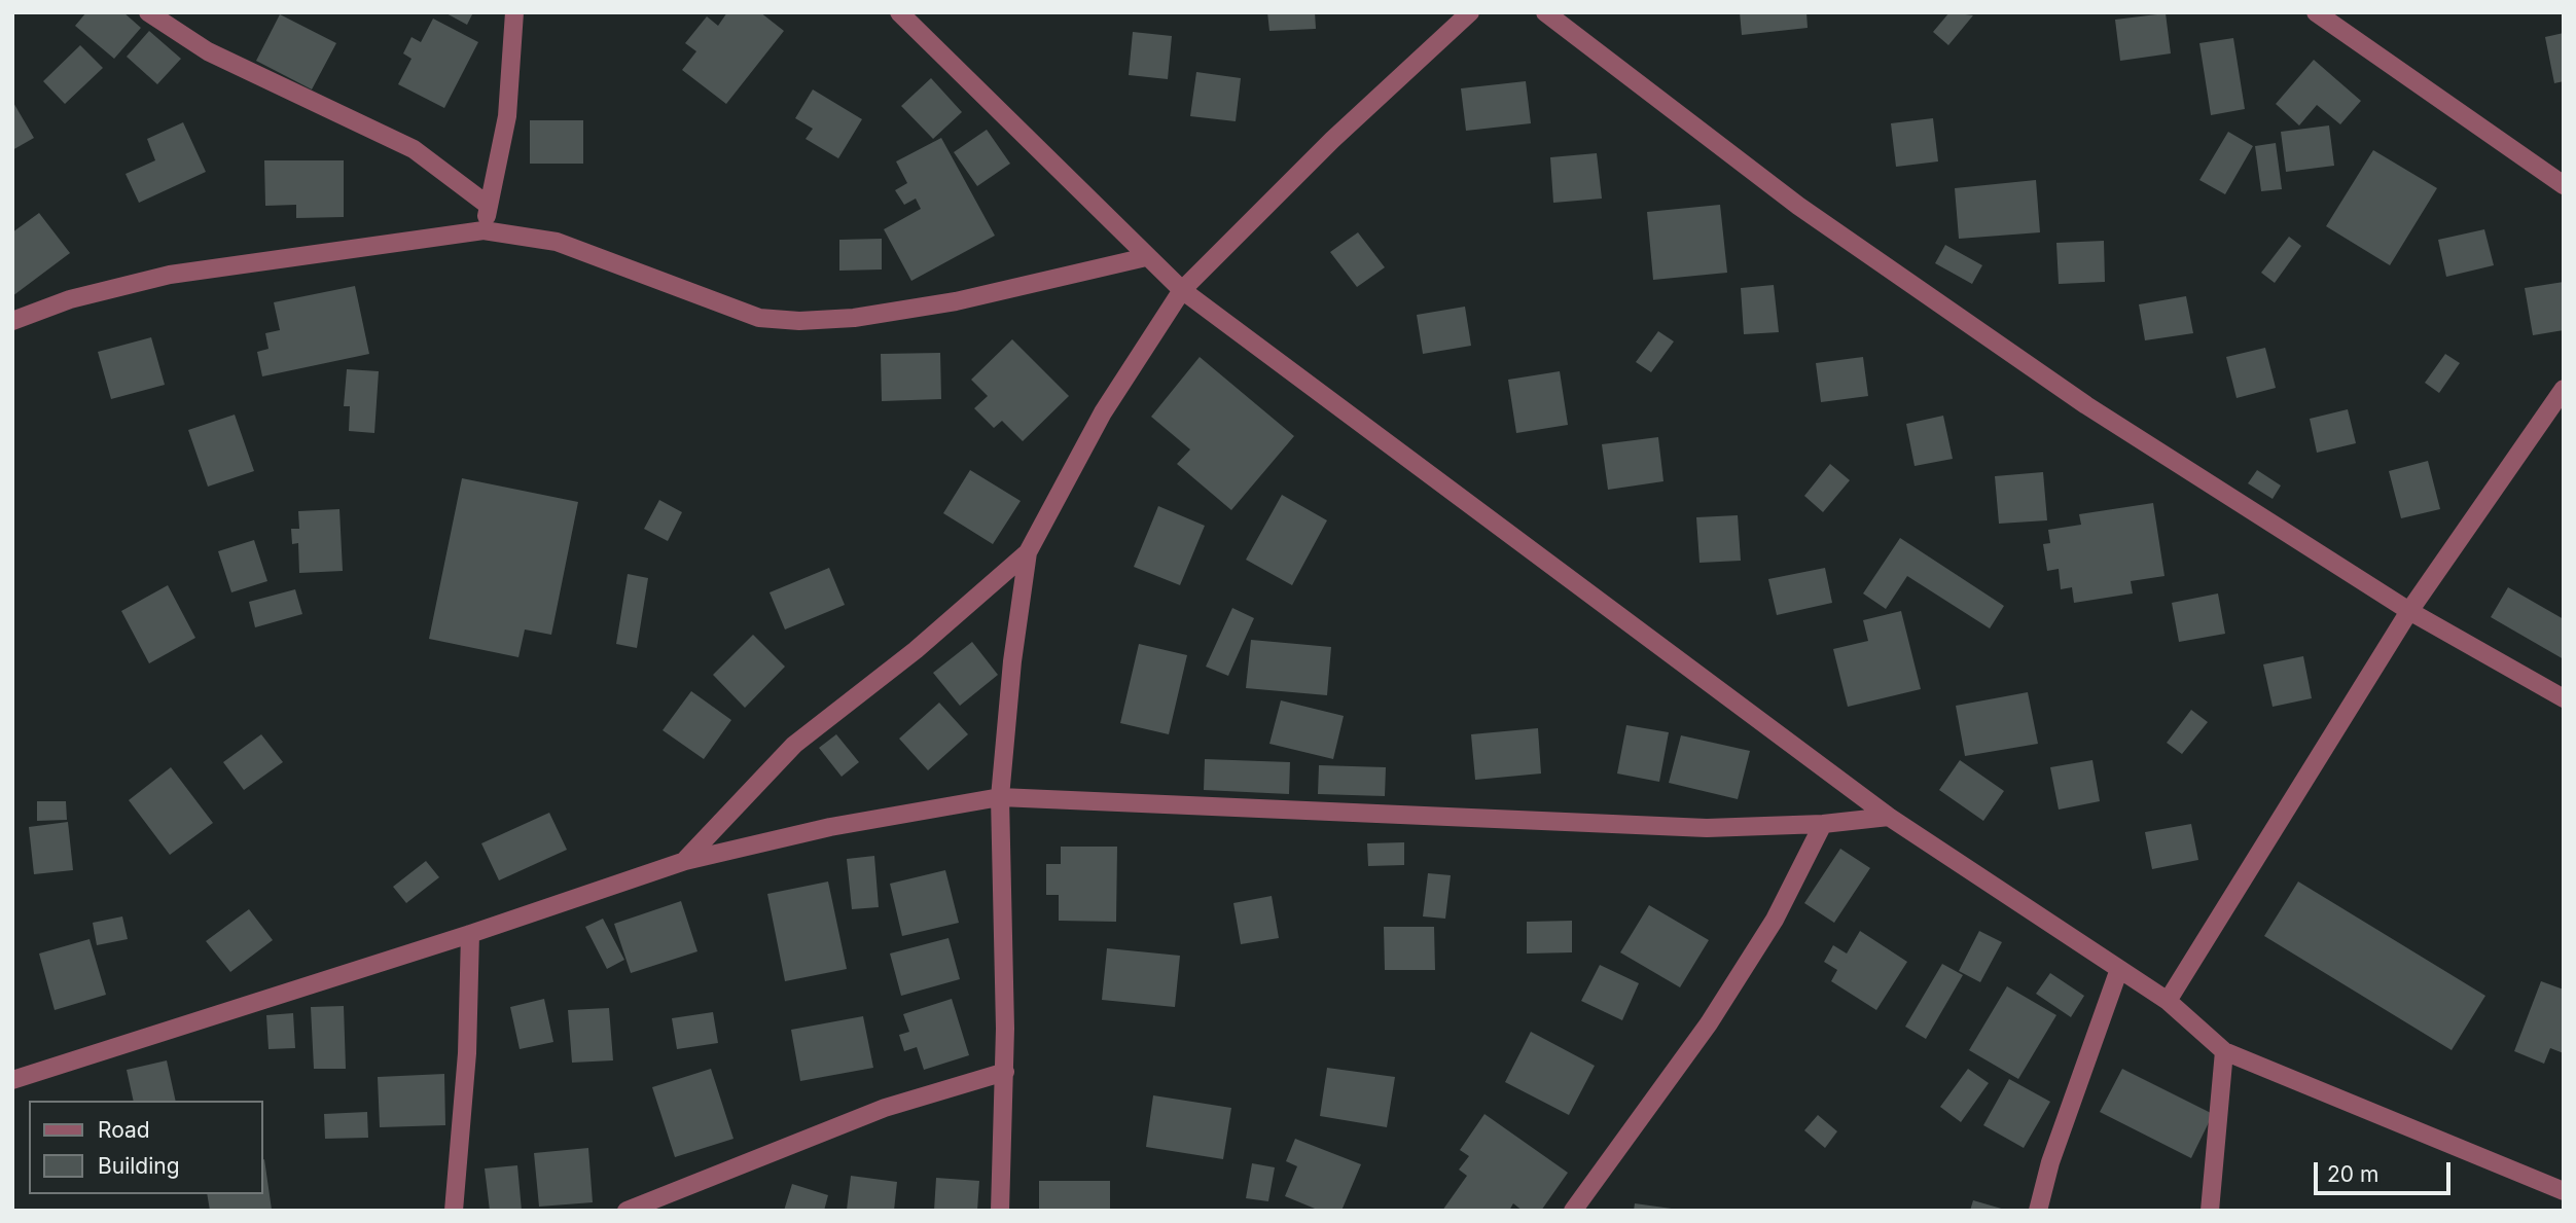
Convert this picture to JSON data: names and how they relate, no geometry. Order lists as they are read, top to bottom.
{
  "legend": ["Road", "Building"],
  "scale_bar": "20 m"
}
